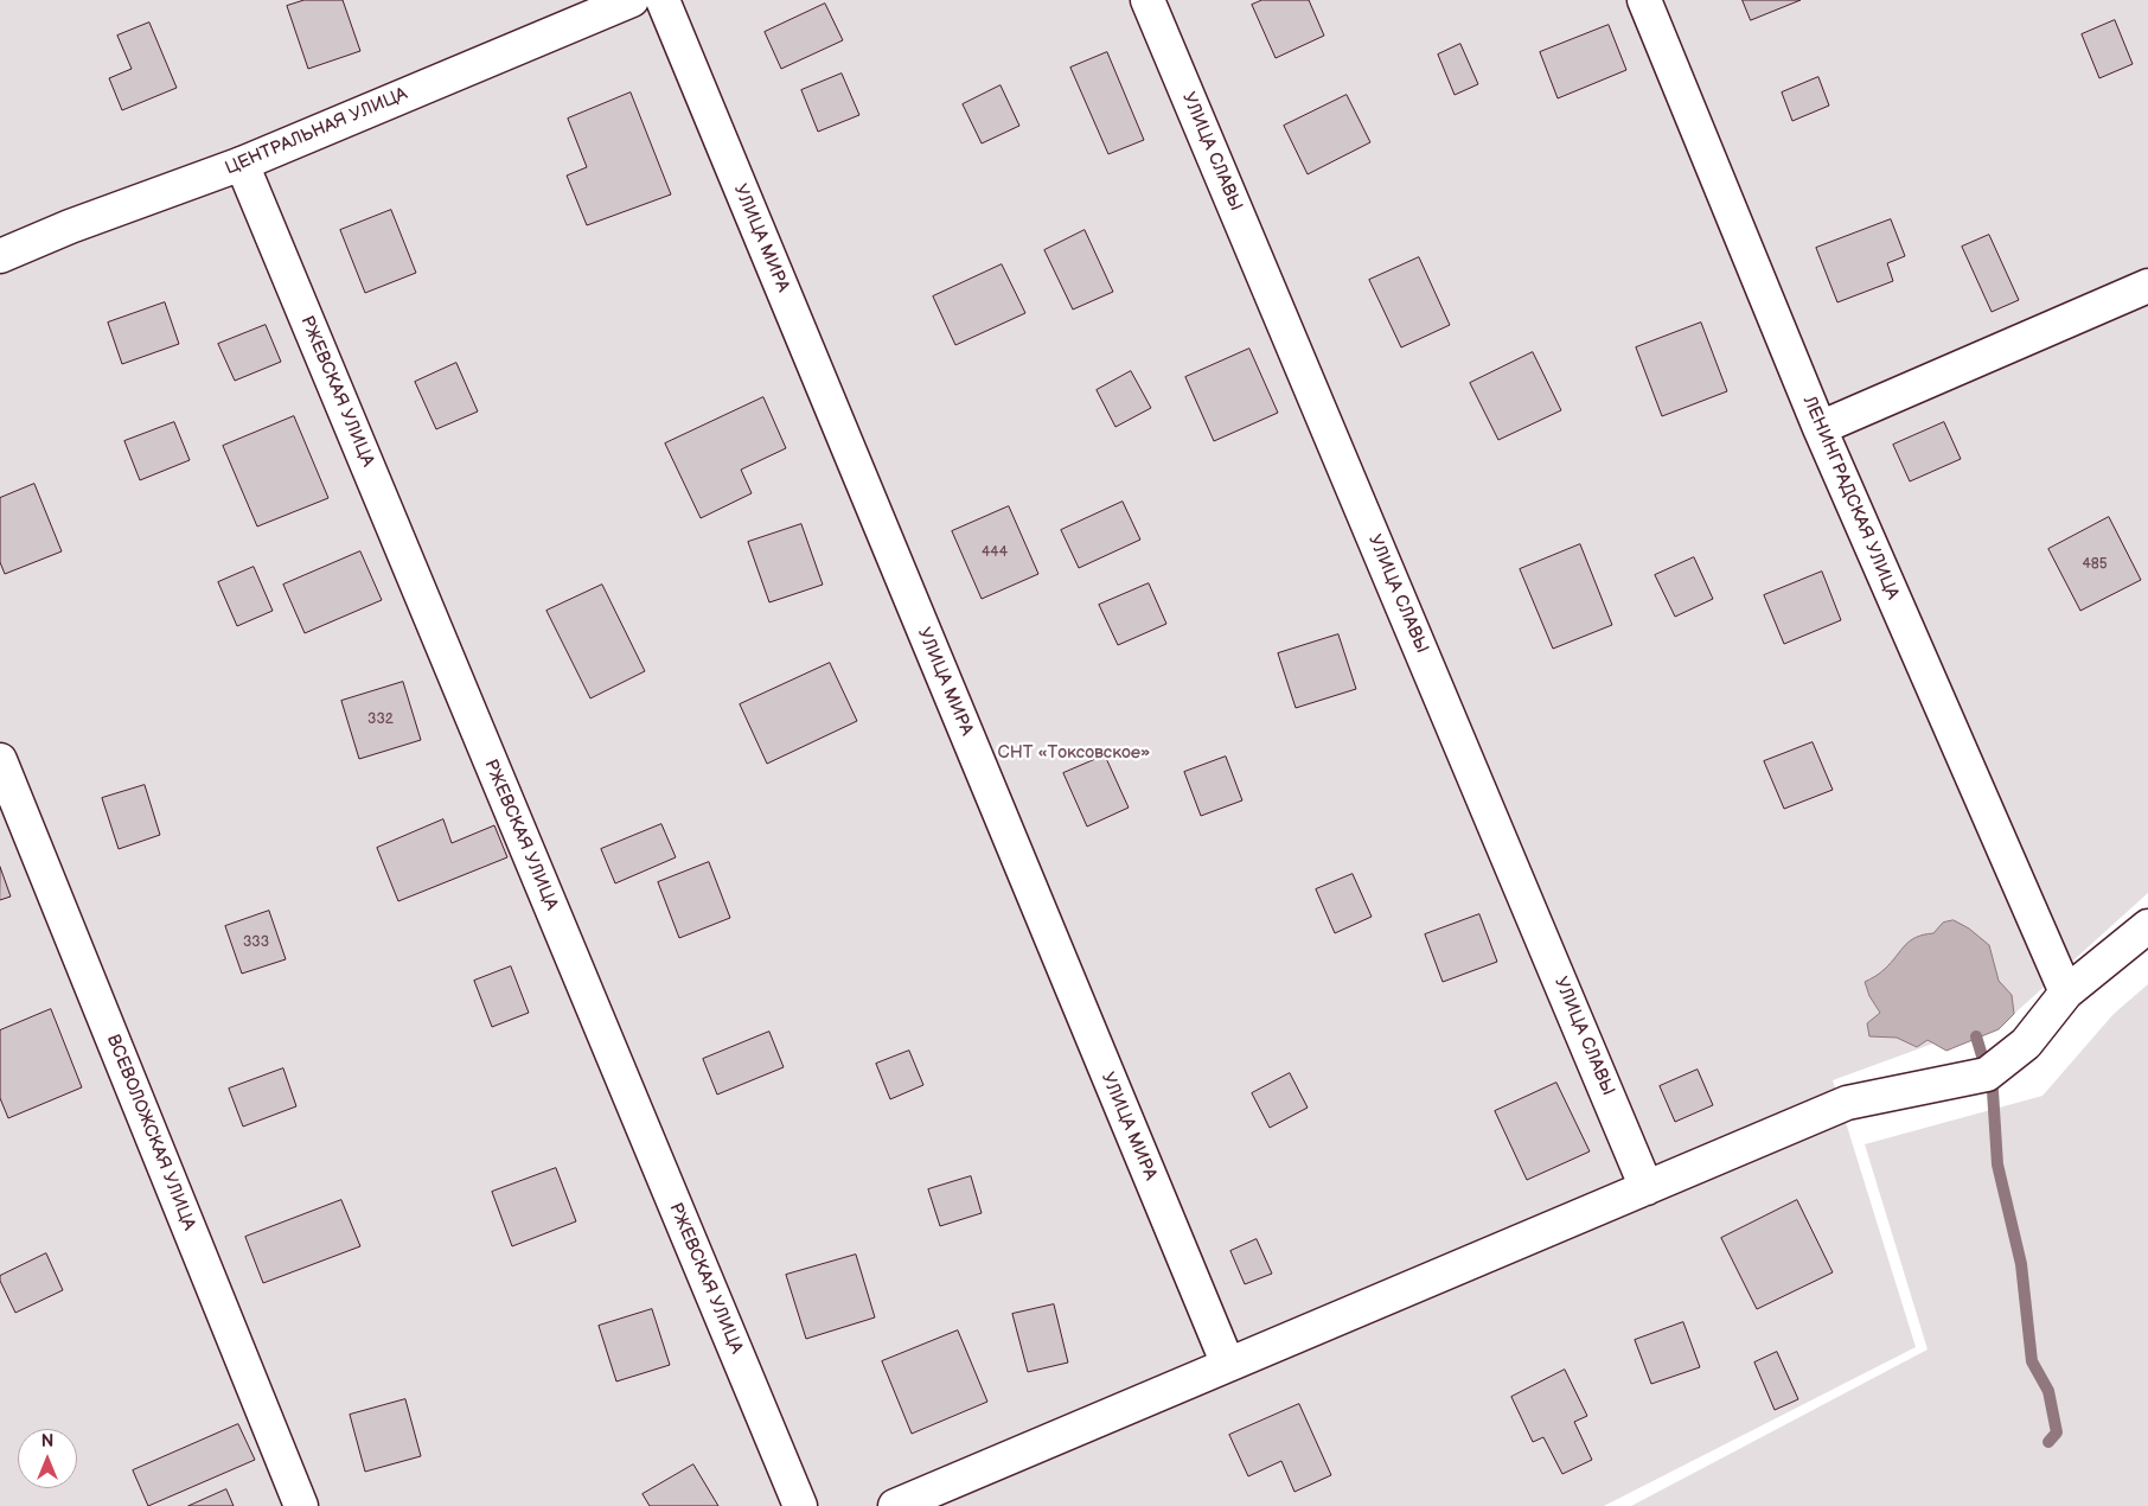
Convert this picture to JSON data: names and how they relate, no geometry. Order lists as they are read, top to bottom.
{
  "streets": {
    "street": [
      "ЦЕНТРАЛЬНАЯ УЛИЦА",
      "УЛИЦА СЛАВЫ",
      "УЛИЦА МИРА",
      "РЖЕВСКАЯ УЛИЦА",
      "ЛЕНИНГРАДСКАЯ УЛИЦА",
      "ВСЕВОЛОЖСКАЯ УЛИЦА"
    ]
  },
  "crossings": [
    ["ЦЕНТРАЛЬНАЯ УЛИЦА", "РЖЕВСКАЯ УЛИЦА"]
  ],
  "parks": ["СНТ «Токсовское»"],
  "house_numbers": [
    "444",
    "485",
    "332",
    "333"
  ],
  "north": "top"
}
